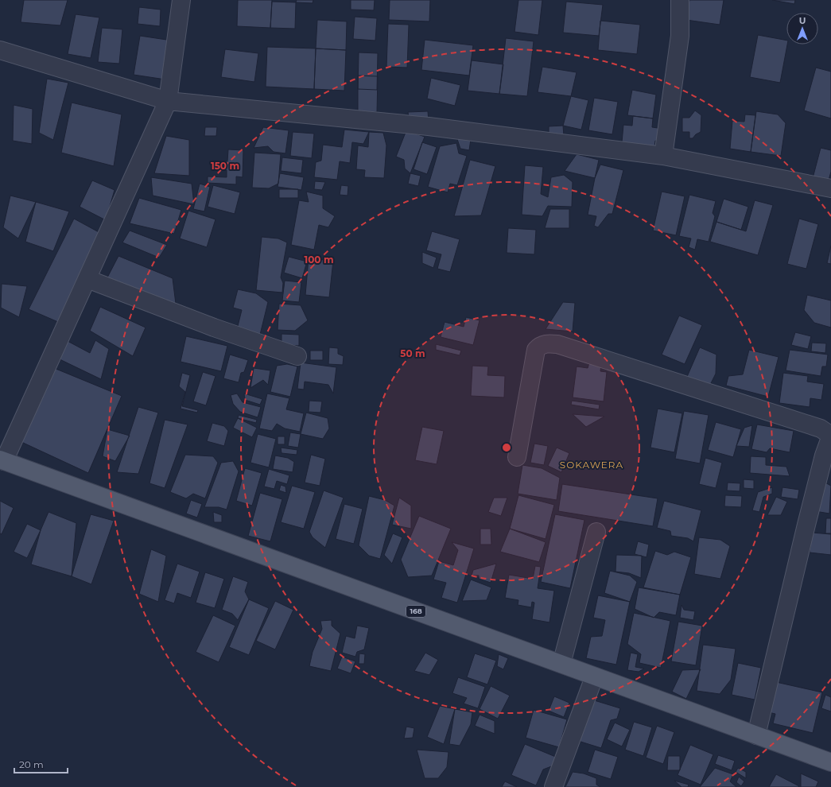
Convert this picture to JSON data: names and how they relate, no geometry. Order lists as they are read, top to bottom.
{
  "streets": {
    "main road": ["168"]
  },
  "districts": ["SOKAWERA"],
  "scale_bar": "20 m",
  "north": "top",
  "rings": ["150 m", "100 m", "50 m"]
}
